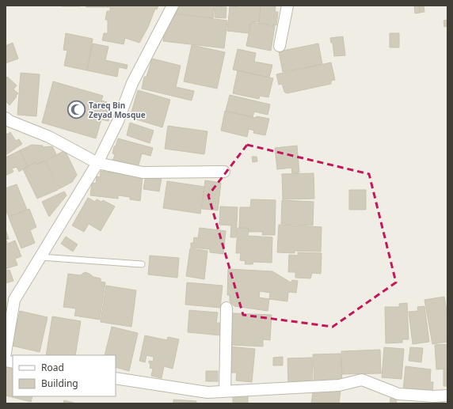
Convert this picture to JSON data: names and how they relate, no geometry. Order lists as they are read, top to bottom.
{
  "places": {
    "mosque": ["Tareq Bin Zeyad Mosque"]
  },
  "legend": ["Road", "Building"]
}
